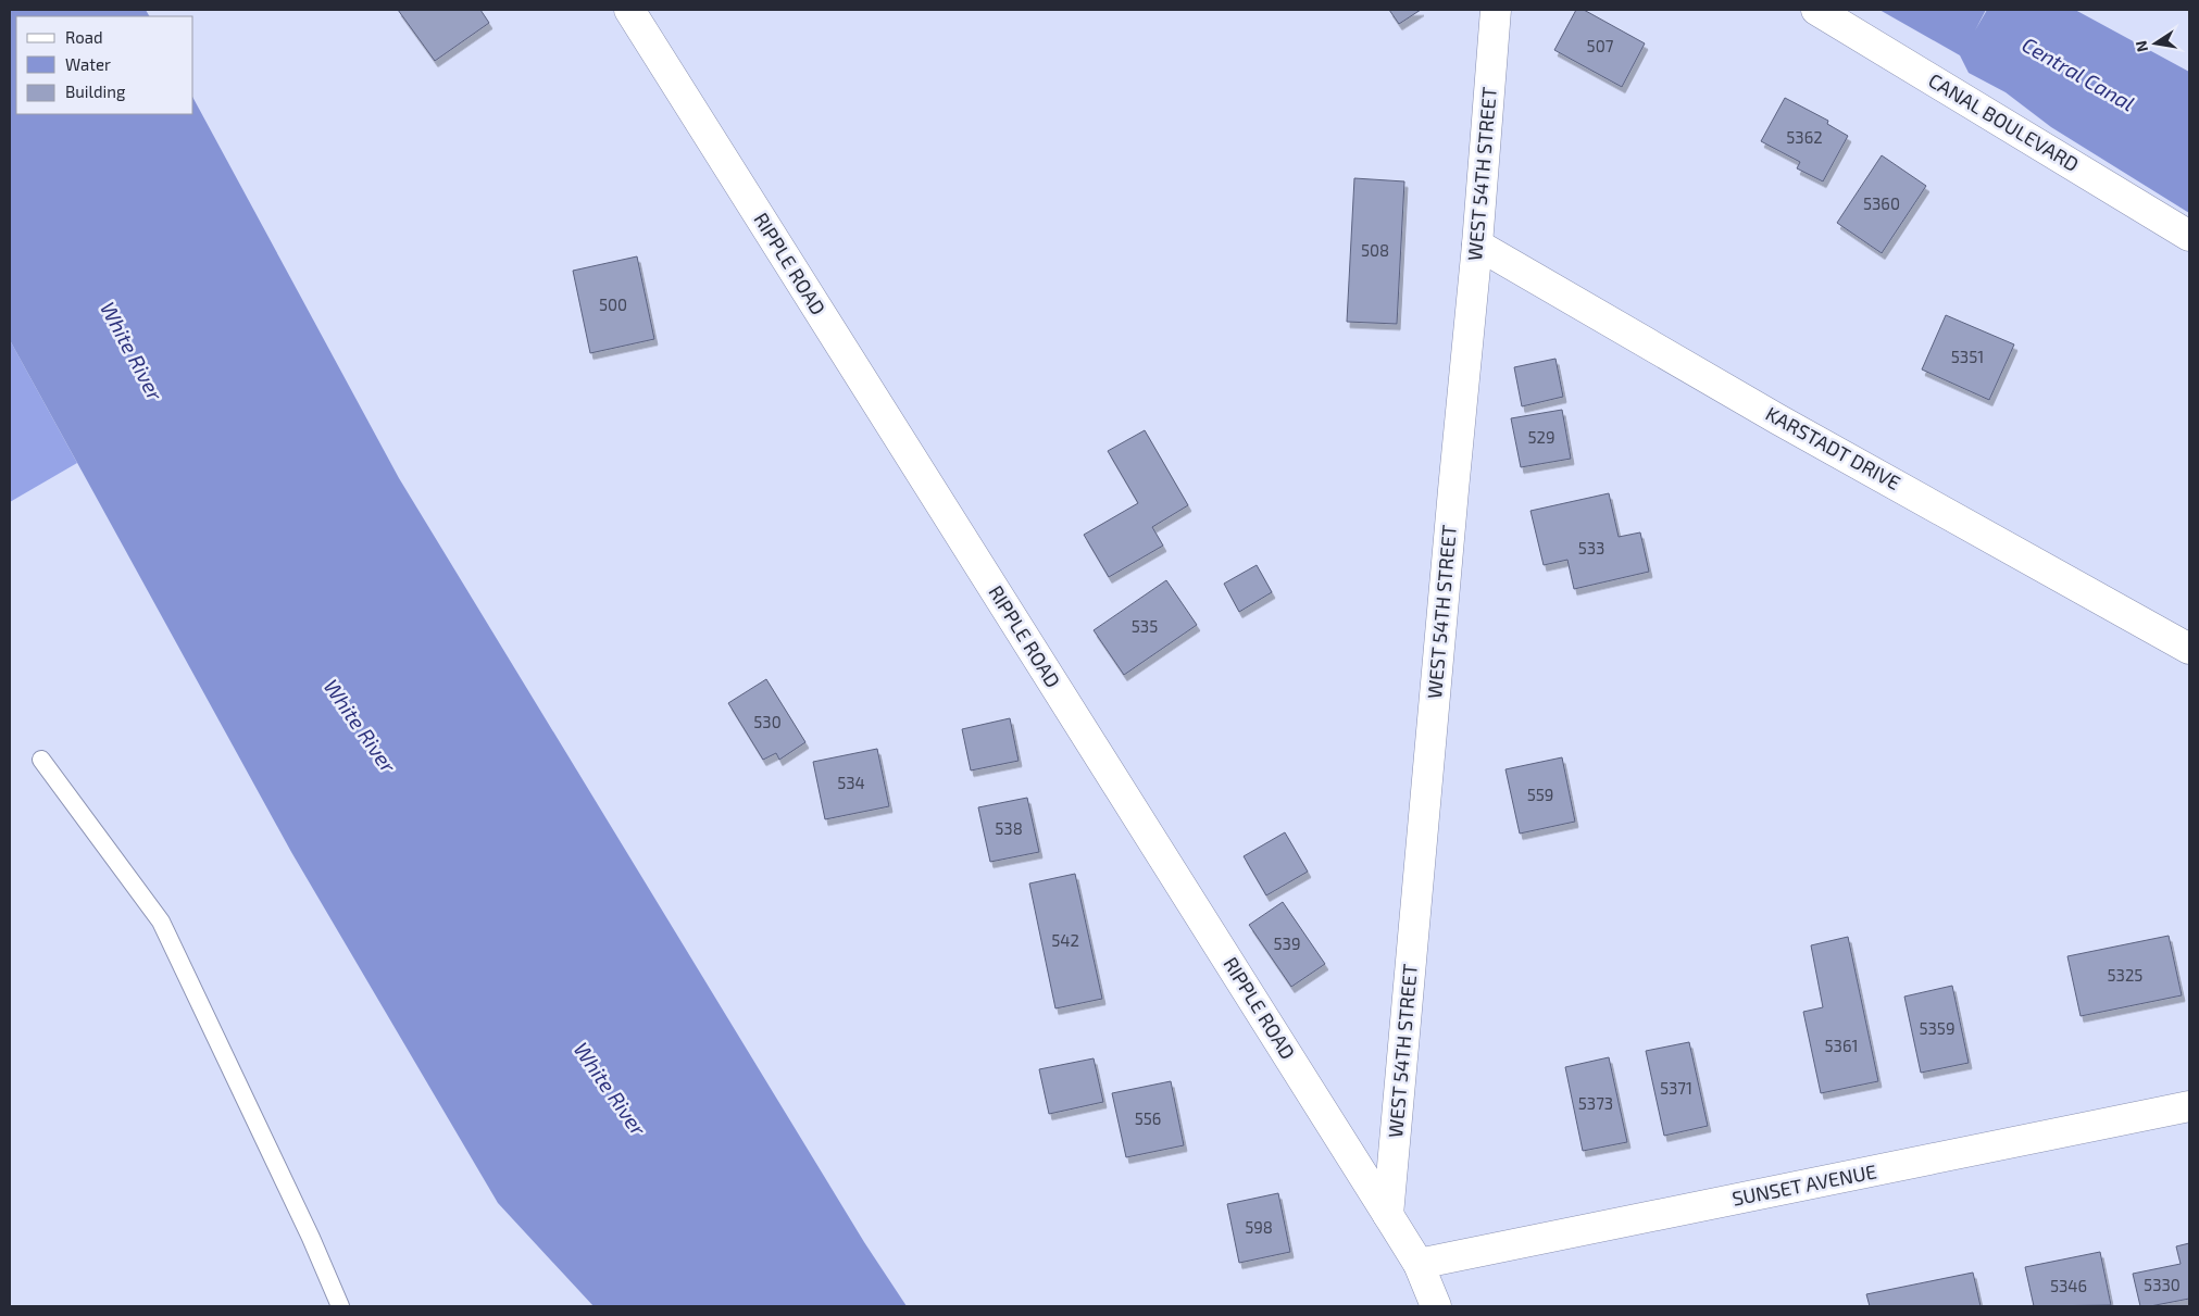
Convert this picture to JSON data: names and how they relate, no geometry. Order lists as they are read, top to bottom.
{
  "streets": {
    "street": [
      "CANAL BOULEVARD",
      "WEST 54TH STREET",
      "RIPPLE ROAD",
      "KARSTADT DRIVE",
      "SUNSET AVENUE"
    ]
  },
  "crossings": [
    ["WEST 54TH STREET", "RIPPLE ROAD"],
    ["WEST 54TH STREET", "KARSTADT DRIVE"],
    ["RIPPLE ROAD", "SUNSET AVENUE"]
  ],
  "water": ["Central Canal", "White River"],
  "house_numbers": [
    "507",
    "5362",
    "5360",
    "508",
    "500",
    "5351",
    "529",
    "533",
    "535",
    "530",
    "534",
    "559",
    "538",
    "542",
    "539",
    "5325",
    "5359",
    "5361",
    "5371",
    "5373",
    "556",
    "598",
    "5330",
    "5346"
  ],
  "legend": ["Road", "Water", "Building"],
  "north": "left"
}
